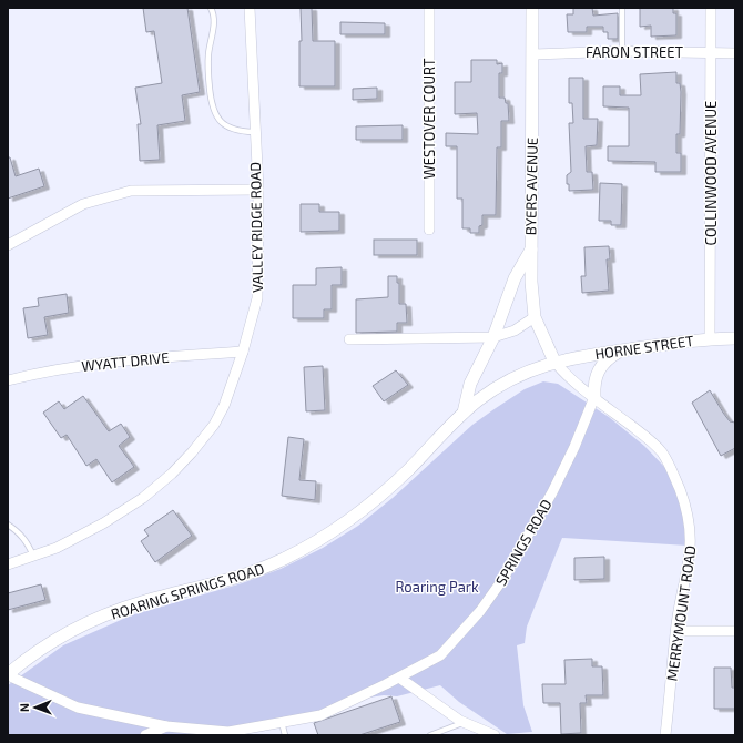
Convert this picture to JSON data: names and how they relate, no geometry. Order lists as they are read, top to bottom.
{
  "streets": {
    "street": [
      "FARON STREET",
      "WESTOVER COURT",
      "COLLINWOOD AVENUE",
      "BYERS AVENUE",
      "VALLEY RIDGE ROAD",
      "HORNE STREET",
      "WYATT DRIVE",
      "SPRINGS ROAD",
      "ROARING SPRINGS ROAD",
      "MERRYMOUNT ROAD"
    ]
  },
  "crossings": [
    ["FARON STREET", "COLLINWOOD AVENUE"],
    ["FARON STREET", "BYERS AVENUE"],
    ["COLLINWOOD AVENUE", "HORNE STREET"],
    ["BYERS AVENUE", "HORNE STREET"],
    ["BYERS AVENUE", "ROARING SPRINGS ROAD"],
    ["BYERS AVENUE", "MERRYMOUNT ROAD"],
    ["VALLEY RIDGE ROAD", "WYATT DRIVE"],
    ["HORNE STREET", "ROARING SPRINGS ROAD"],
    ["HORNE STREET", "MERRYMOUNT ROAD"],
    ["SPRINGS ROAD", "ROARING SPRINGS ROAD"],
    ["SPRINGS ROAD", "MERRYMOUNT ROAD"],
    ["ROARING SPRINGS ROAD", "MERRYMOUNT ROAD"]
  ],
  "parks": ["Roaring Park"],
  "north": "left"
}
